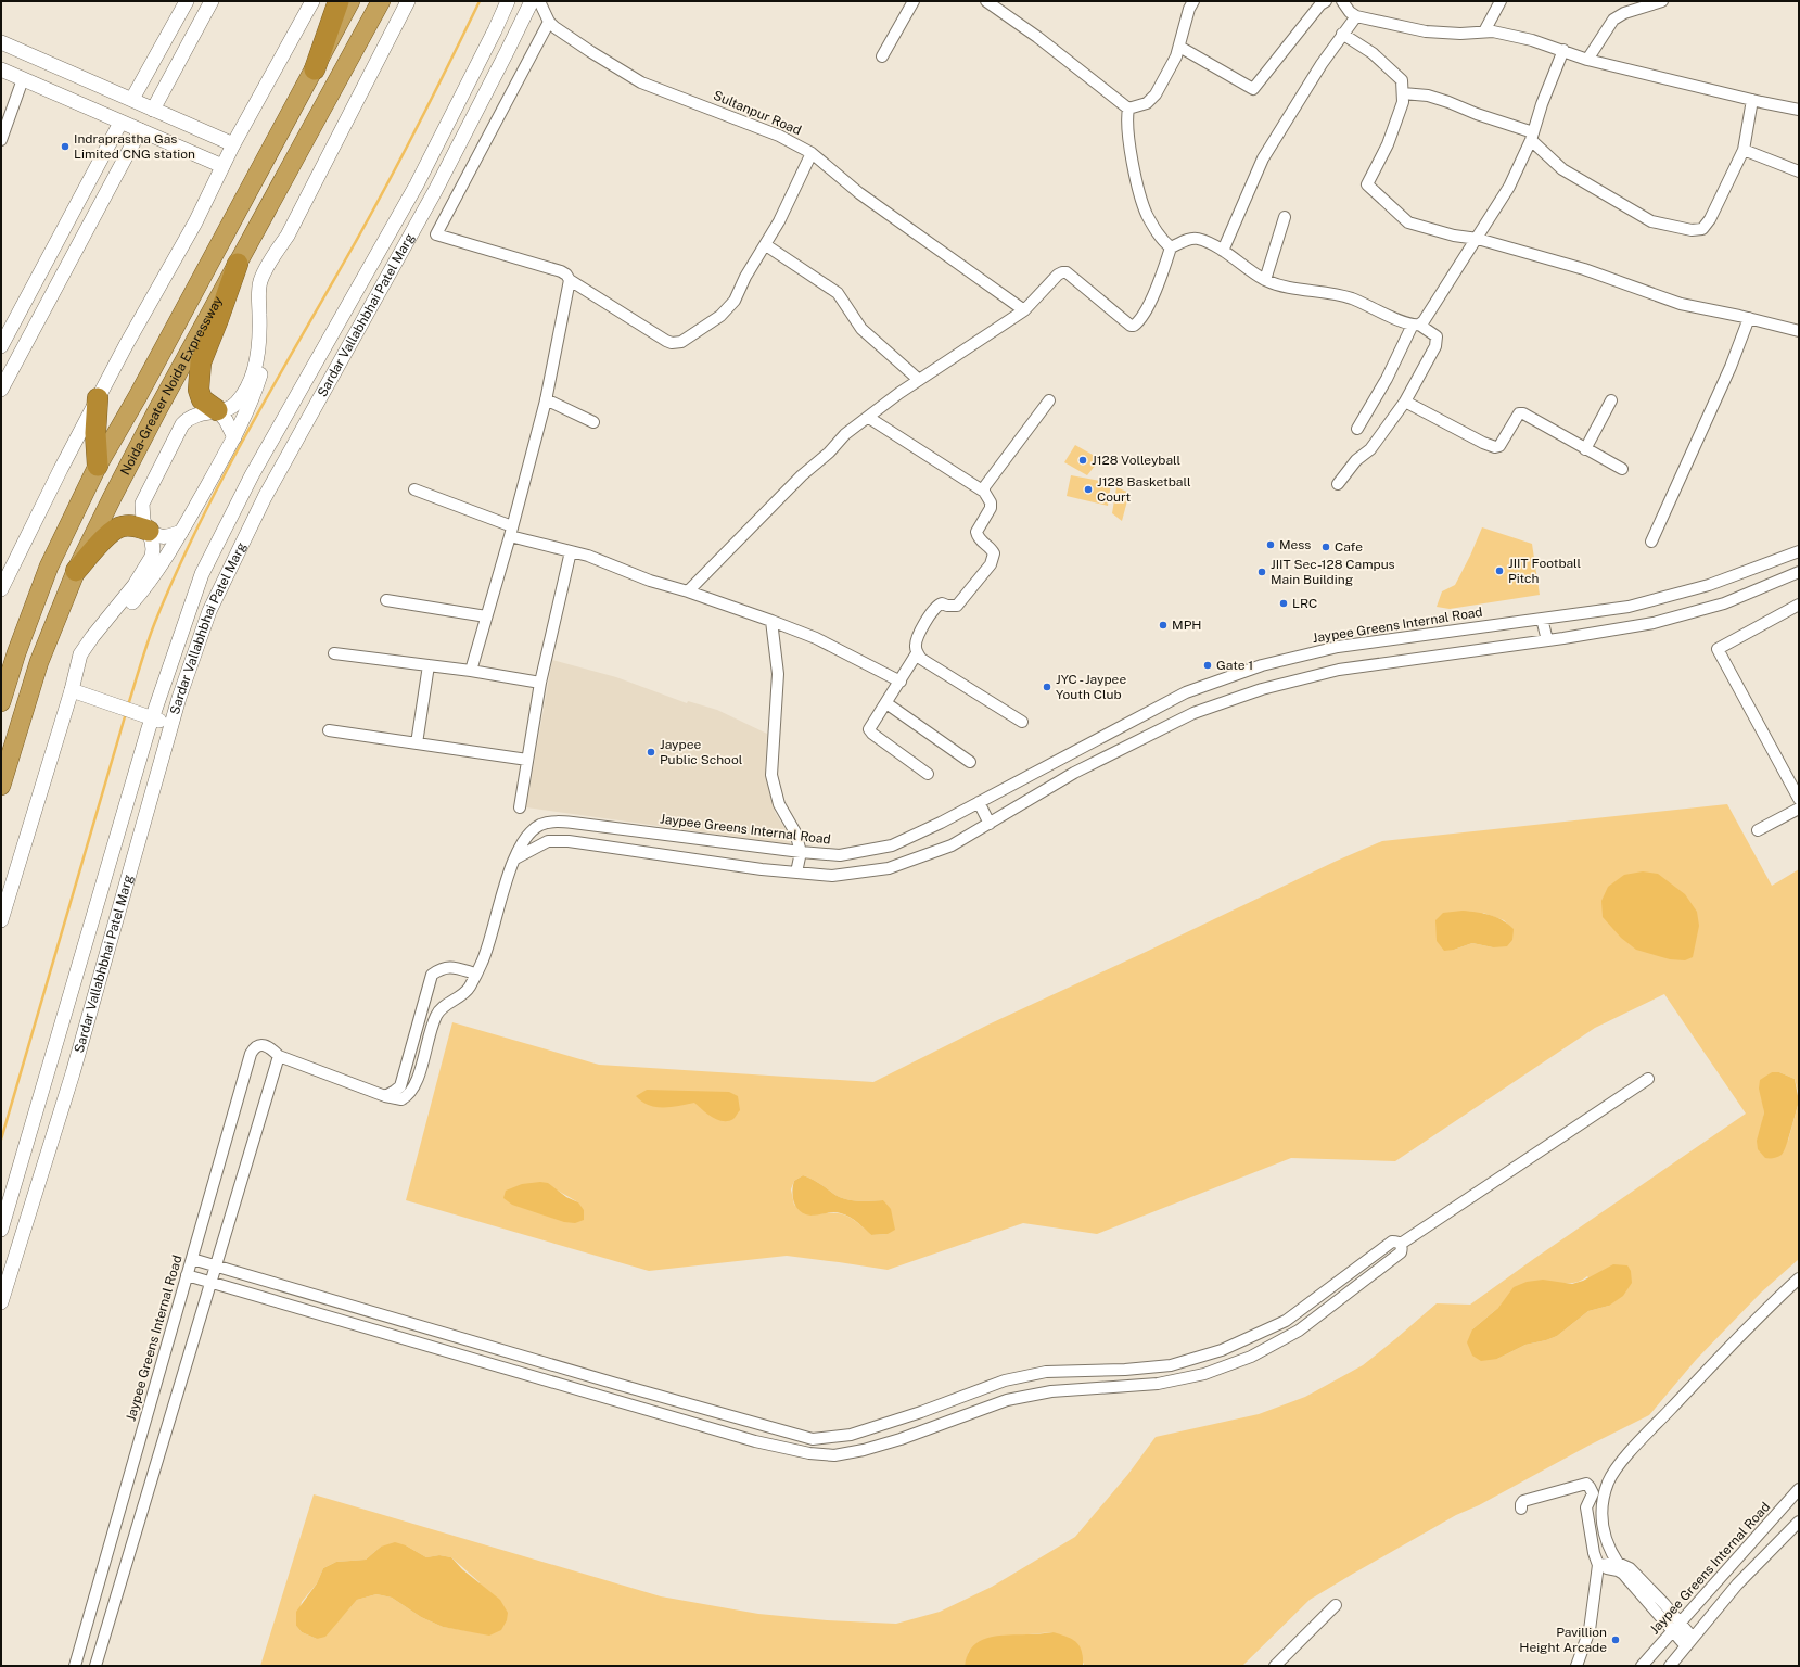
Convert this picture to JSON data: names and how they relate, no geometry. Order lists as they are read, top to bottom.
{
  "streets": {
    "highway": ["Noida-Greater Noida Expressway"],
    "street": ["Sultanpur Road", "Sardar Vallabhbhai Patel Marg", "Jaypee Greens Internal Road"]
  },
  "places": [
    "Indraprastha Gas Limited CNG station",
    "J128 Volleyball",
    "J128 Basketball Court",
    "Mess",
    "Cafe",
    "JIIT Football Pitch",
    "JIIT Sec-128 Campus Main Building",
    "LRC",
    "MPH",
    "Gate 1",
    "JYC - Jaypee Youth Club",
    "Jaypee Public School",
    "Pavillion Height Arcade"
  ]
}
